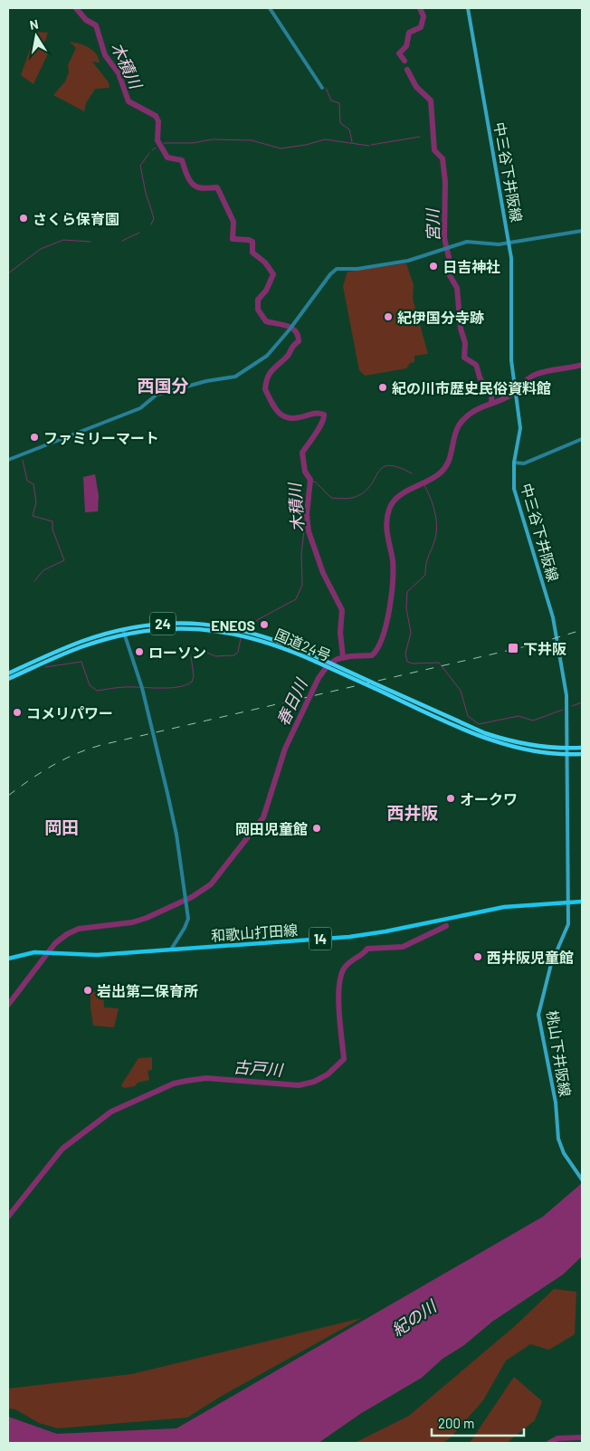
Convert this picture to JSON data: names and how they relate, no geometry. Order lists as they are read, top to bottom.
{
  "streets": {
    "highway": ["24", "国道24号"],
    "main road": [
      "中三谷下井阪線",
      "和歌山打田線",
      "14",
      "桃山下井阪線"
    ]
  },
  "crossings": [
    ["中三谷下井阪線", "国道24号"],
    ["中三谷下井阪線", "和歌山打田線"],
    ["中三谷下井阪線", "桃山下井阪線"],
    ["和歌山打田線", "桃山下井阪線"]
  ],
  "districts": ["西国分", "西井阪", "岡田"],
  "water": [
    "木積川",
    "宮川",
    "春日川",
    "古戸川",
    "紀の川"
  ],
  "places": {
    "other": [
      "さくら保育園",
      "日吉神社",
      "紀伊国分寺跡",
      "紀の川市歴史民俗資料館",
      "ファミリーマート",
      "ENEOS",
      "ローソン",
      "コメリパワー",
      "オークワ",
      "岡田児童館",
      "西井阪児童館",
      "岩出第二保育所"
    ],
    "transit": ["下井阪"]
  },
  "scale_bar": "200 m",
  "north": "top"
}
